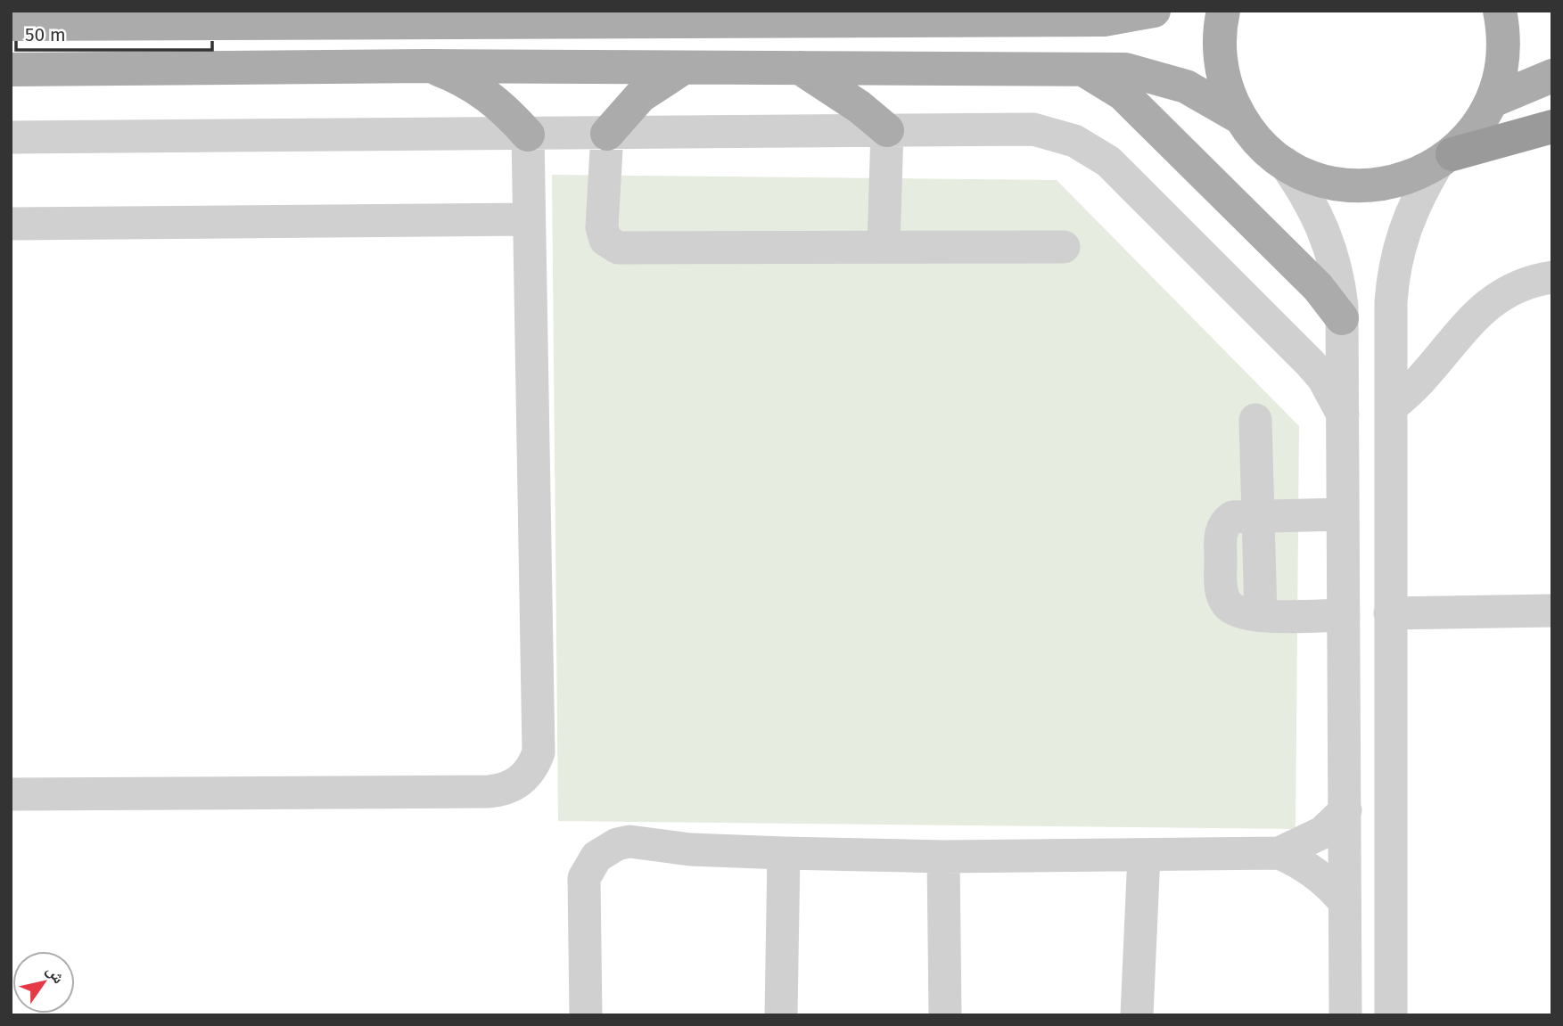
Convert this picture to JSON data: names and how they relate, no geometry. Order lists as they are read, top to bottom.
{
  "scale_bar": "50 m",
  "north": "top right"
}
